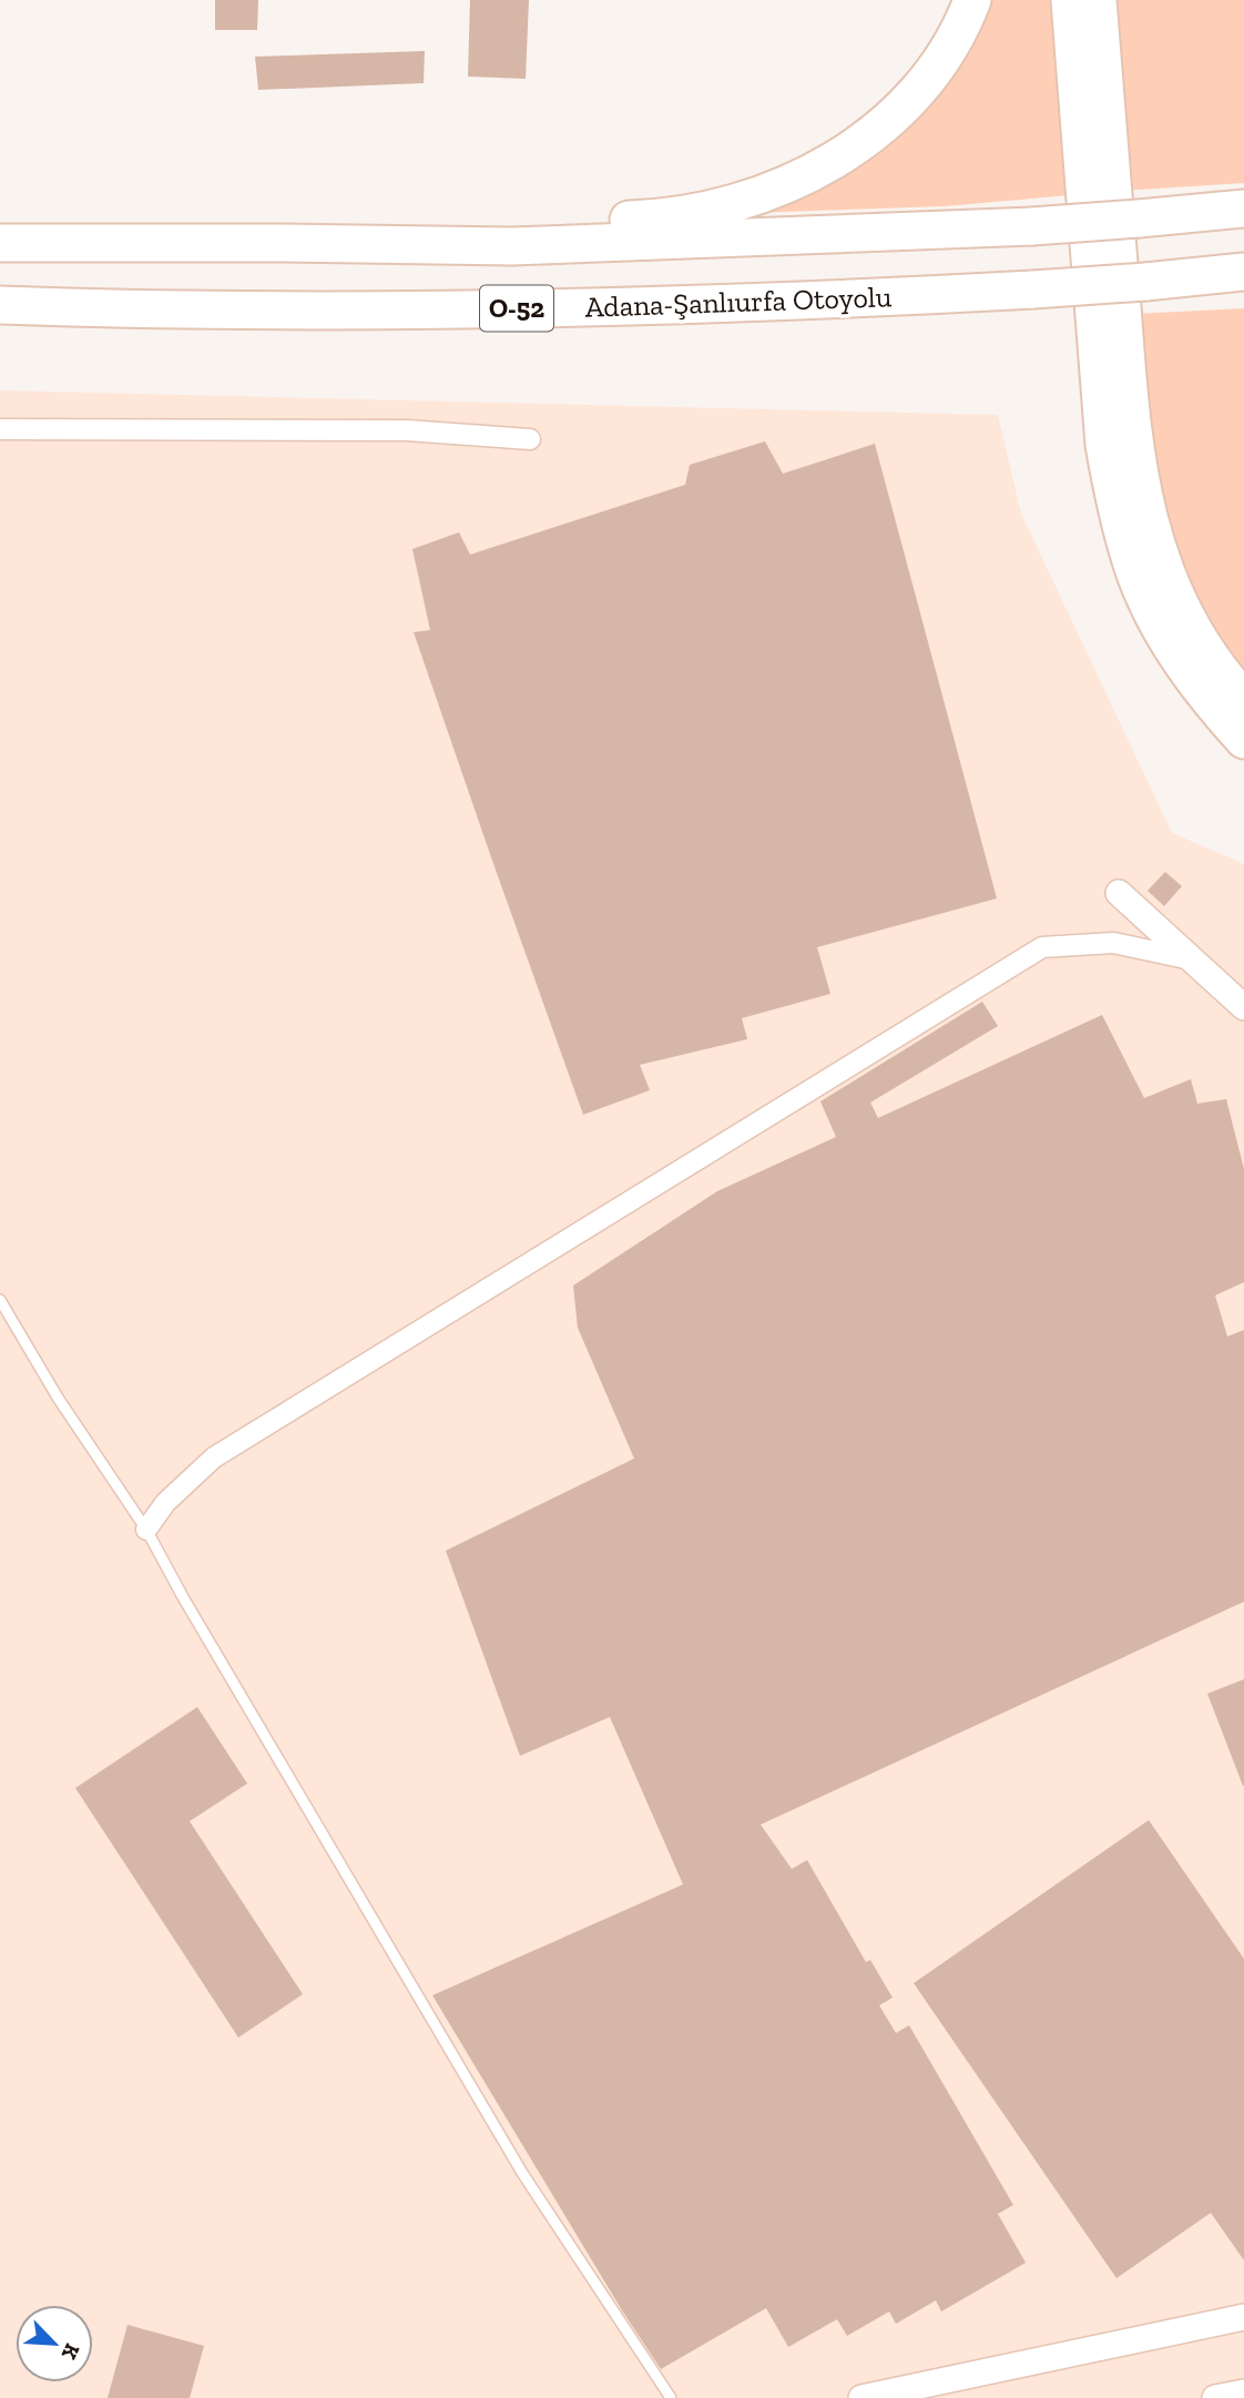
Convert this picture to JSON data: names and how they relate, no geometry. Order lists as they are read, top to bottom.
{
  "streets": {
    "highway": ["Adana-Şanlıurfa Otoyolu", "O-52"]
  },
  "north": "bottom right"
}
